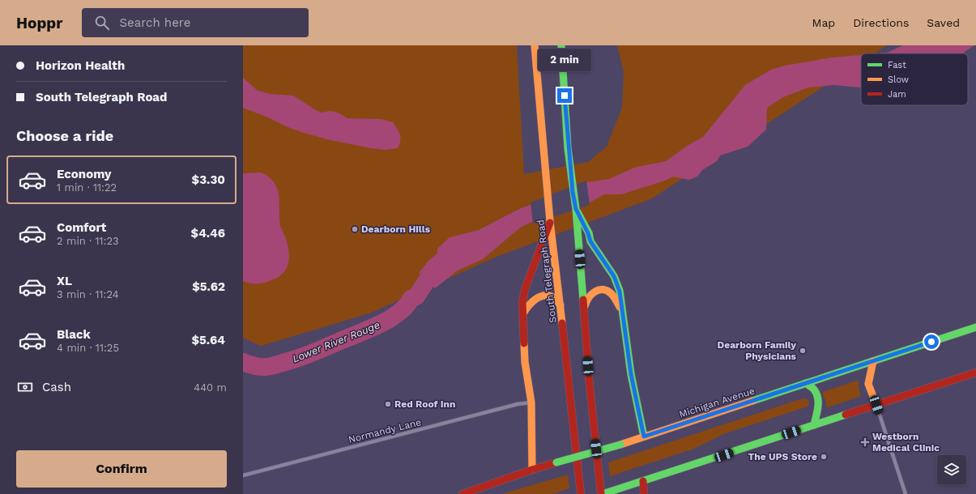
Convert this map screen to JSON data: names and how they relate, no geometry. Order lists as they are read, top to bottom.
{
  "streets": {
    "main road": ["South Telegraph Road", "Michigan Avenue"],
    "street": ["Normandy Lane"]
  },
  "water": ["Lower River Rouge"],
  "places": {
    "other": [
      "Dearborn Hills",
      "Dearborn Family Physicians",
      "Red Roof Inn",
      "The UPS Store"
    ],
    "health": ["Westborn Medical Clinic"]
  },
  "legend": ["Fast", "Slow", "Jam"],
  "page": {
    "header": "Hoppr",
    "search": "Search here",
    "nav": ["Map", "Directions", "Saved"],
    "banner": ["Horizon Health", "South Telegraph Road"],
    "bubble": "2 min",
    "heading": "Choose a ride",
    "list": [
      {
        "name": "Economy",
        "note": "1 min · 11:22",
        "value": "$3.30"
      },
      {
        "name": "Comfort",
        "note": "2 min · 11:23",
        "value": "$4.46"
      },
      {
        "name": "XL",
        "note": "3 min · 11:24",
        "value": "$5.62"
      },
      {
        "name": "Black",
        "note": "4 min · 11:25",
        "value": "$5.64"
      }
    ],
    "pay": ["Cash", "440 m"],
    "buttons": "Confirm"
  }
}
